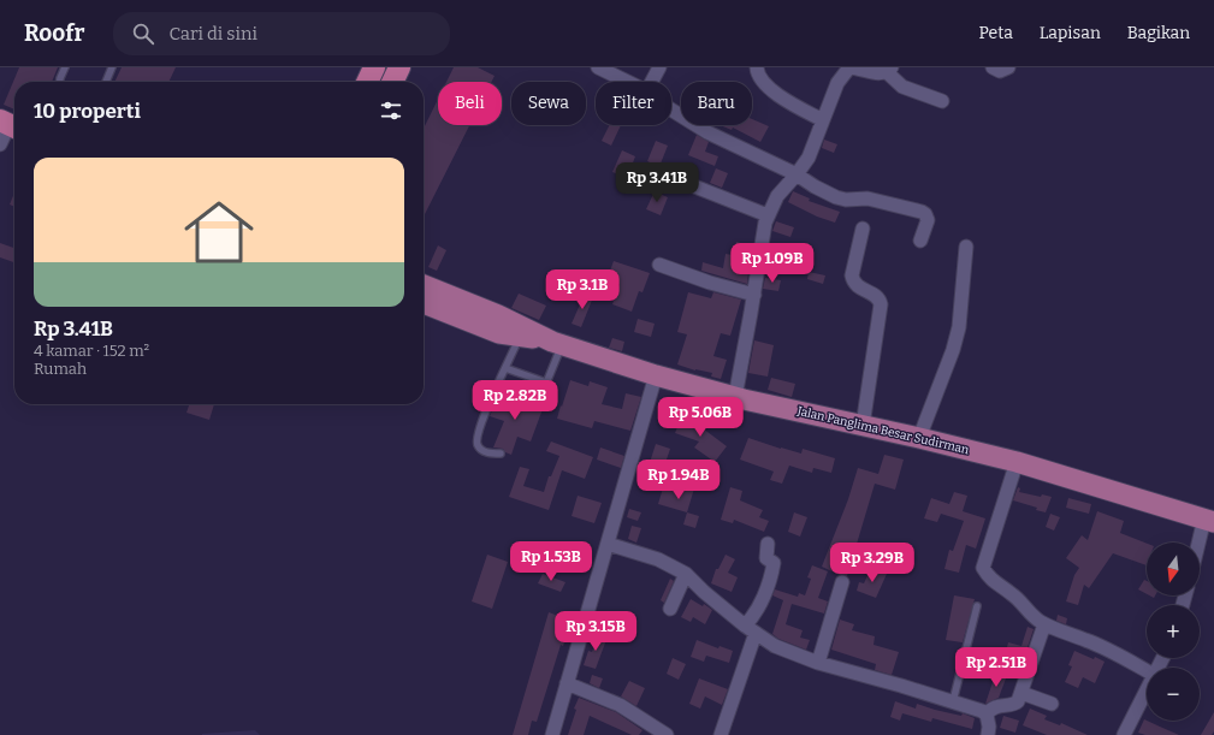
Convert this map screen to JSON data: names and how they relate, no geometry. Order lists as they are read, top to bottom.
{
  "streets": {
    "main road": ["Jalan Panglima Besar Sudirman"]
  },
  "north": "bottom",
  "page": {
    "header": "Roofr",
    "search": "Cari di sini",
    "nav": ["Peta", "Lapisan", "Bagikan"],
    "chip": [
      "Beli",
      "Sewa",
      "Filter",
      "Baru"
    ],
    "heading": "10 properti",
    "list": [
      {
        "name": "Rp 3.41B",
        "note": "4 kamar · 152 m² · Rumah"
      }
    ],
    "price": [
      "Rp 3.41B",
      "Rp 1.09B",
      "Rp 3.1B",
      "Rp 2.82B",
      "Rp 5.06B",
      "Rp 1.94B",
      "Rp 1.53B",
      "Rp 3.29B",
      "Rp 3.15B",
      "Rp 2.51B"
    ],
    "map_buttons": ["+", "−"]
  }
}
